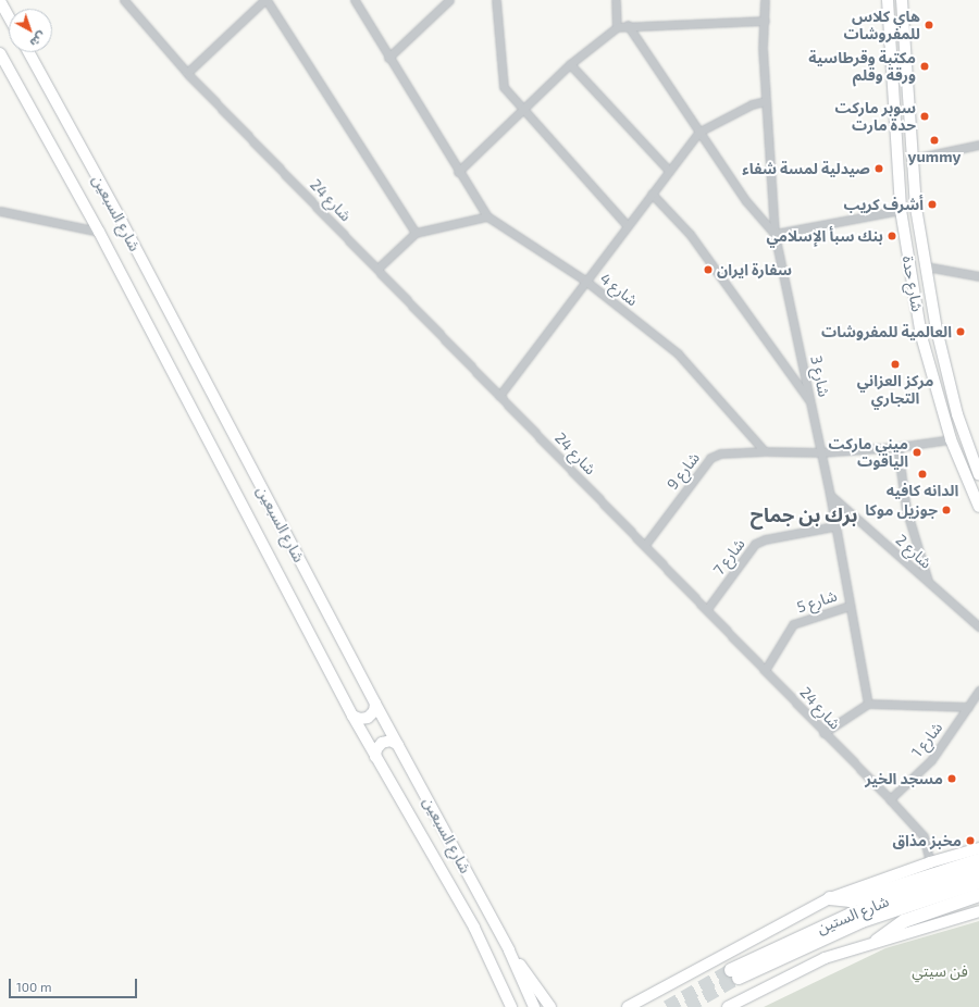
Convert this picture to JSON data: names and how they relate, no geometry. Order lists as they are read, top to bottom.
{
  "streets": {
    "highway": ["شارع الستين"],
    "main road": ["شارع السبعين", "شارع حدة"],
    "street": [
      "شارع 24",
      "شارع 4",
      "شارع 3",
      "شارع 9",
      "شارع 2",
      "شارع 7",
      "شارع 5",
      "شارع 1"
    ]
  },
  "crossings": [
    ["شارع 24", "شارع 9"],
    ["شارع 24", "شارع 7"],
    ["شارع 24", "شارع 5"],
    ["شارع 24", "شارع 1"],
    ["شارع 4", "شارع 9"],
    ["شارع 3", "شارع 2"],
    ["شارع 3", "شارع 7"],
    ["شارع 3", "شارع 5"]
  ],
  "districts": ["برك بن جماح"],
  "parks": ["فن سيتي"],
  "places": [
    "هاي كلاس للمفروشات",
    "مكتبة وقرطاسية ورقة وقلم",
    "سوبر ماركت حدة مارت",
    "yummy",
    "صيدلية لمسة شفاء",
    "أشرف كريب",
    "بنك سبأ الإسلامي",
    "سفارة ايران",
    "العالمية للمفروشات",
    "مركز العزاني التجاري",
    "ميني ماركت الياقوت",
    "الدانه كافيه",
    "جوزيل موكا",
    "مسجد الخير",
    "مخبز مذاق"
  ],
  "scale_bar": "100 m",
  "north": "bottom right"
}
